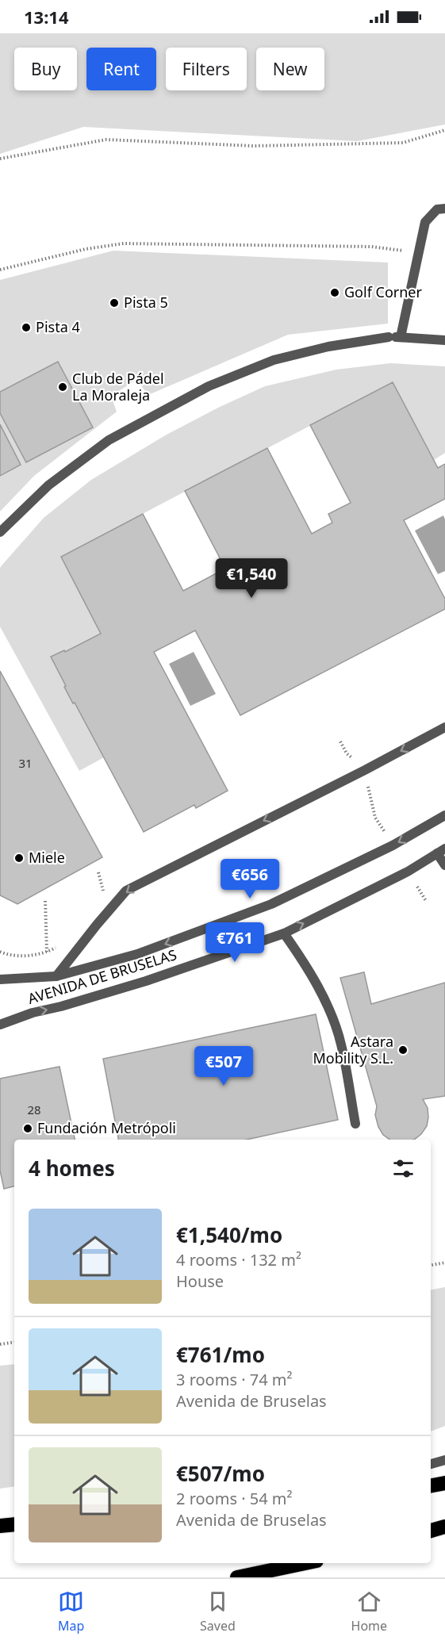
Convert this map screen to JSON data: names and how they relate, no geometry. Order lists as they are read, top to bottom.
{
  "streets": {
    "street": ["AVENIDA DE BRUSELAS"]
  },
  "places": [
    "Golf Corner",
    "Pista 5",
    "Pista 4",
    "Club de Pádel La Moraleja",
    "Miele",
    "Astara Mobility S.L.",
    "Fundación Metrópoli"
  ],
  "house_numbers": ["31", "28"],
  "page": {
    "status": "13:14",
    "chip": [
      "Buy",
      "Rent",
      "Filters",
      "New"
    ],
    "price": [
      "€1,540",
      "€656",
      "€761",
      "€507"
    ],
    "heading": "4 homes",
    "list": [
      {
        "name": "€1,540/mo",
        "note": "4 rooms · 132 m² · House"
      },
      {
        "name": "€761/mo",
        "note": "3 rooms · 74 m² · Avenida de Bruselas"
      },
      {
        "name": "€507/mo",
        "note": "2 rooms · 54 m² · Avenida de Bruselas"
      }
    ],
    "tabs": ["Map", "Saved", "Home"]
  }
}
